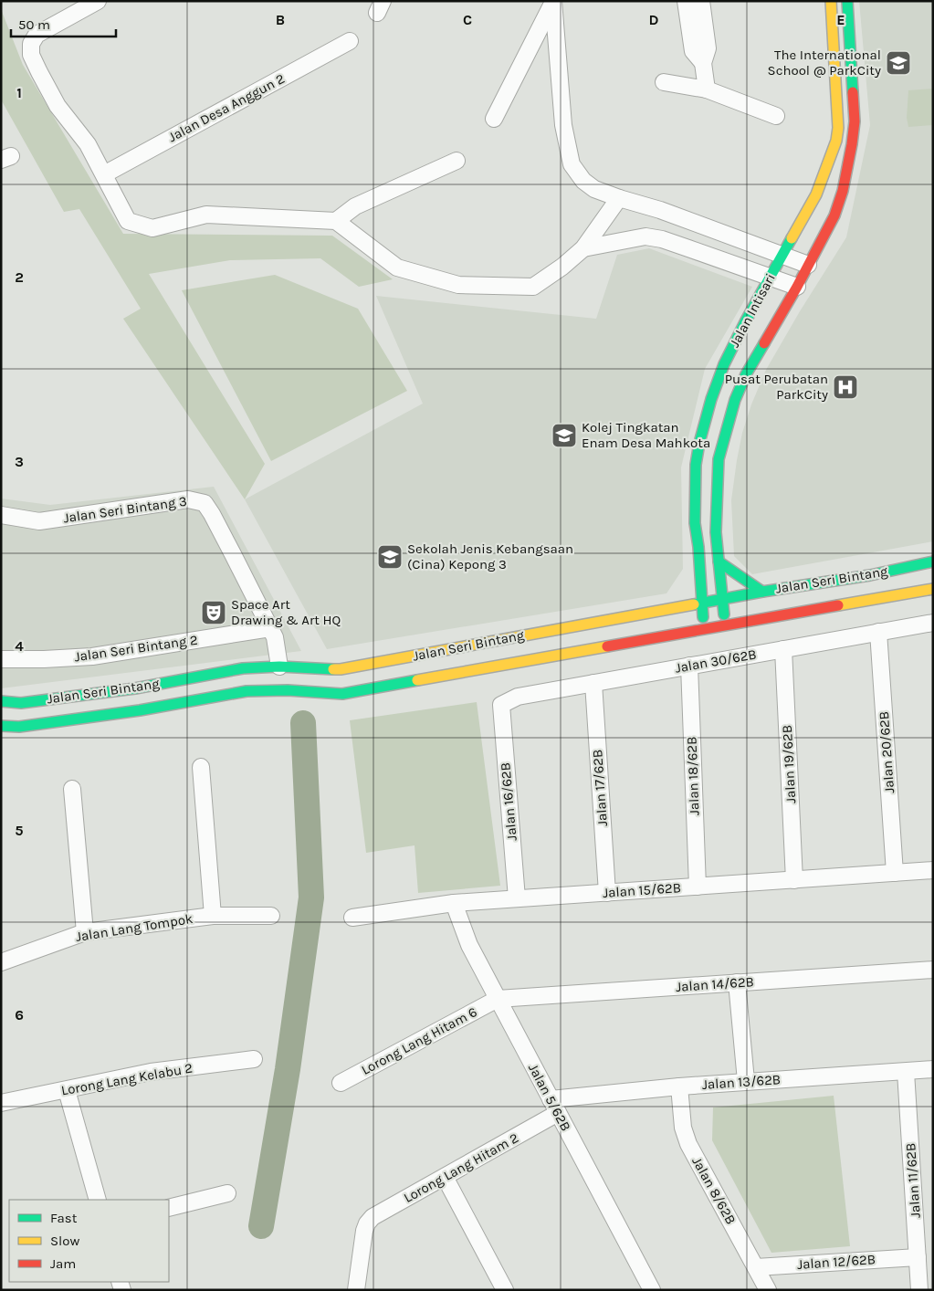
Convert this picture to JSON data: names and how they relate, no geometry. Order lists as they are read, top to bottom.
{
  "streets": {
    "street": [
      "Jalan Desa Anggun 2",
      "Jalan Intisari",
      "Jalan Seri Bintang 3",
      "Jalan Seri Bintang",
      "Jalan Seri Bintang 2",
      "Jalan 30/62B",
      "Jalan 20/62B",
      "Jalan 19/62B",
      "Jalan 18/62B",
      "Jalan 17/62B",
      "Jalan 16/62B",
      "Jalan 15/62B",
      "Jalan Lang Tompok",
      "Jalan 14/62B",
      "Lorong Lang Hitam 6",
      "Lorong Lang Kelabu 2",
      "Jalan 13/62B",
      "Jalan 5/62B",
      "Lorong Lang Hitam 2",
      "Jalan 11/62B",
      "Jalan 8/62B",
      "Jalan 12/62B"
    ]
  },
  "crossings": [
    ["Jalan Intisari", "Jalan Seri Bintang"],
    ["Jalan Seri Bintang 3", "Jalan Seri Bintang"],
    ["Jalan Seri Bintang 3", "Jalan Seri Bintang 2"],
    ["Jalan 30/62B", "Jalan 20/62B"],
    ["Jalan 30/62B", "Jalan 19/62B"],
    ["Jalan 30/62B", "Jalan 18/62B"],
    ["Jalan 30/62B", "Jalan 17/62B"],
    ["Jalan 30/62B", "Jalan 16/62B"],
    ["Jalan 20/62B", "Jalan 15/62B"],
    ["Jalan 19/62B", "Jalan 15/62B"],
    ["Jalan 18/62B", "Jalan 15/62B"],
    ["Jalan 17/62B", "Jalan 15/62B"],
    ["Jalan 16/62B", "Jalan 15/62B"],
    ["Jalan 15/62B", "Jalan 5/62B"],
    ["Jalan 14/62B", "Lorong Lang Hitam 6"],
    ["Jalan 14/62B", "Jalan 5/62B"],
    ["Lorong Lang Hitam 6", "Jalan 5/62B"],
    ["Jalan 13/62B", "Jalan 5/62B"],
    ["Jalan 13/62B", "Lorong Lang Hitam 2"],
    ["Jalan 13/62B", "Jalan 11/62B"],
    ["Jalan 13/62B", "Jalan 8/62B"],
    ["Jalan 5/62B", "Lorong Lang Hitam 2"],
    ["Jalan 11/62B", "Jalan 12/62B"],
    ["Jalan 8/62B", "Jalan 12/62B"]
  ],
  "places": {
    "school or university": ["The International School @ ParkCity", "Kolej Tingkatan Enam Desa Mahkota", "Sekolah Jenis Kebangsaan (Cina) Kepong 3"],
    "hospital": ["Pusat Perubatan ParkCity"],
    "theatre": ["Space Art Drawing & Art HQ"]
  },
  "legend": ["Fast", "Slow", "Jam"],
  "scale_bar": "50 m",
  "grid": {
    "columns": [
      "B",
      "C",
      "D",
      "E"
    ],
    "rows": [
      "1",
      "2",
      "3",
      "4",
      "5",
      "6"
    ]
  }
}
